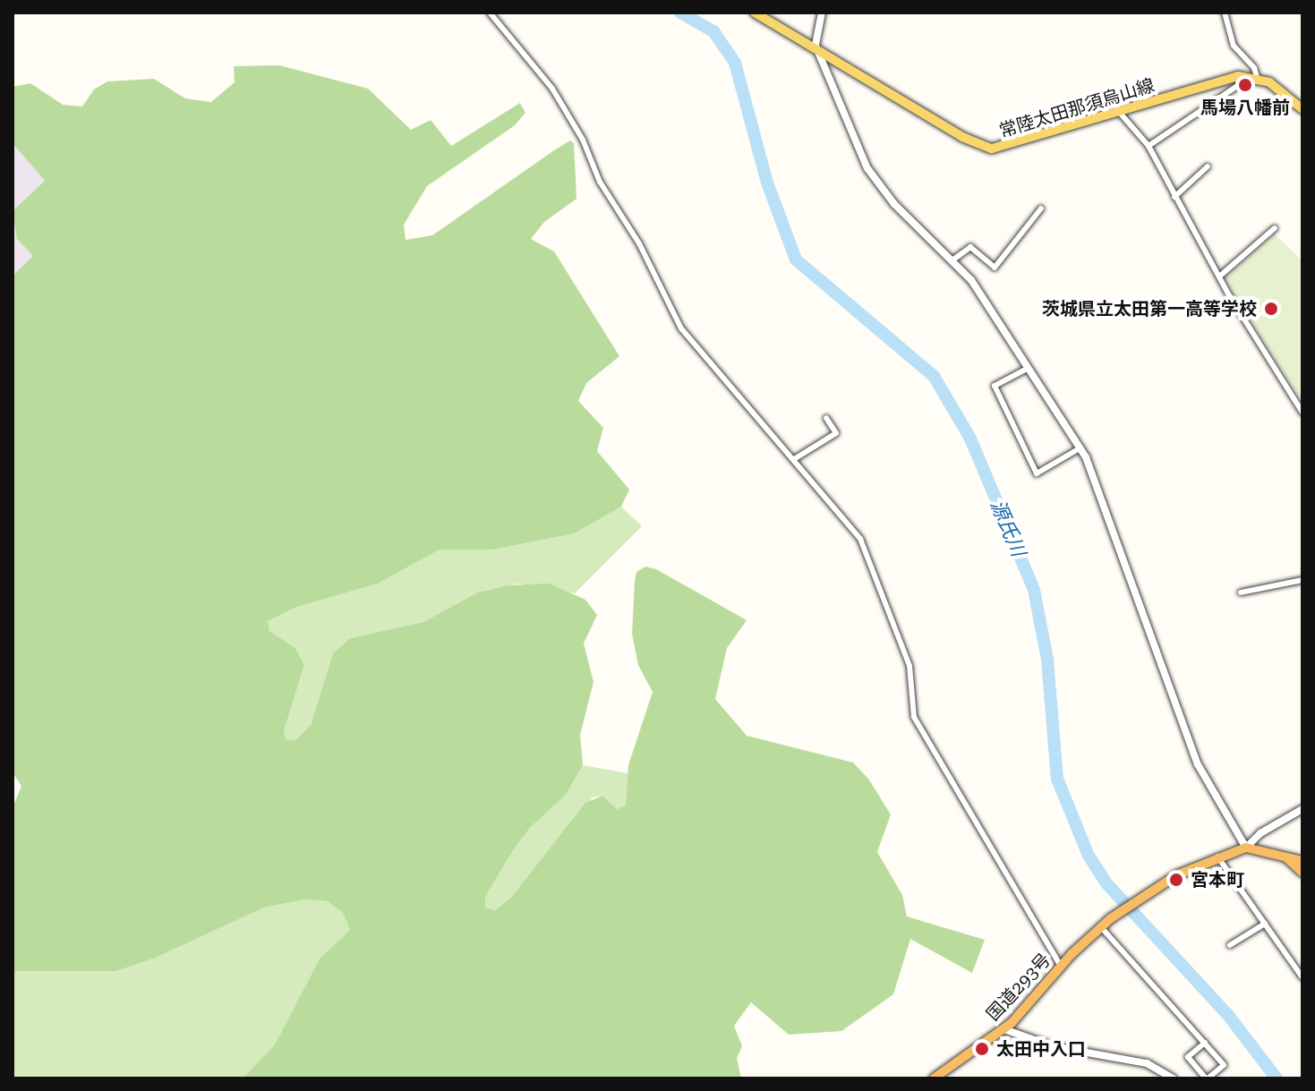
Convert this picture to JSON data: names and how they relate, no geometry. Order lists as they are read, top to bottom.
{
  "streets": {
    "highway": ["国道293号"],
    "main road": ["常陸太田那須烏山線"]
  },
  "water": ["源氏川"],
  "places": [
    "馬場八幡前",
    "茨城県立太田第一高等学校",
    "宮本町",
    "太田中入口"
  ]
}
